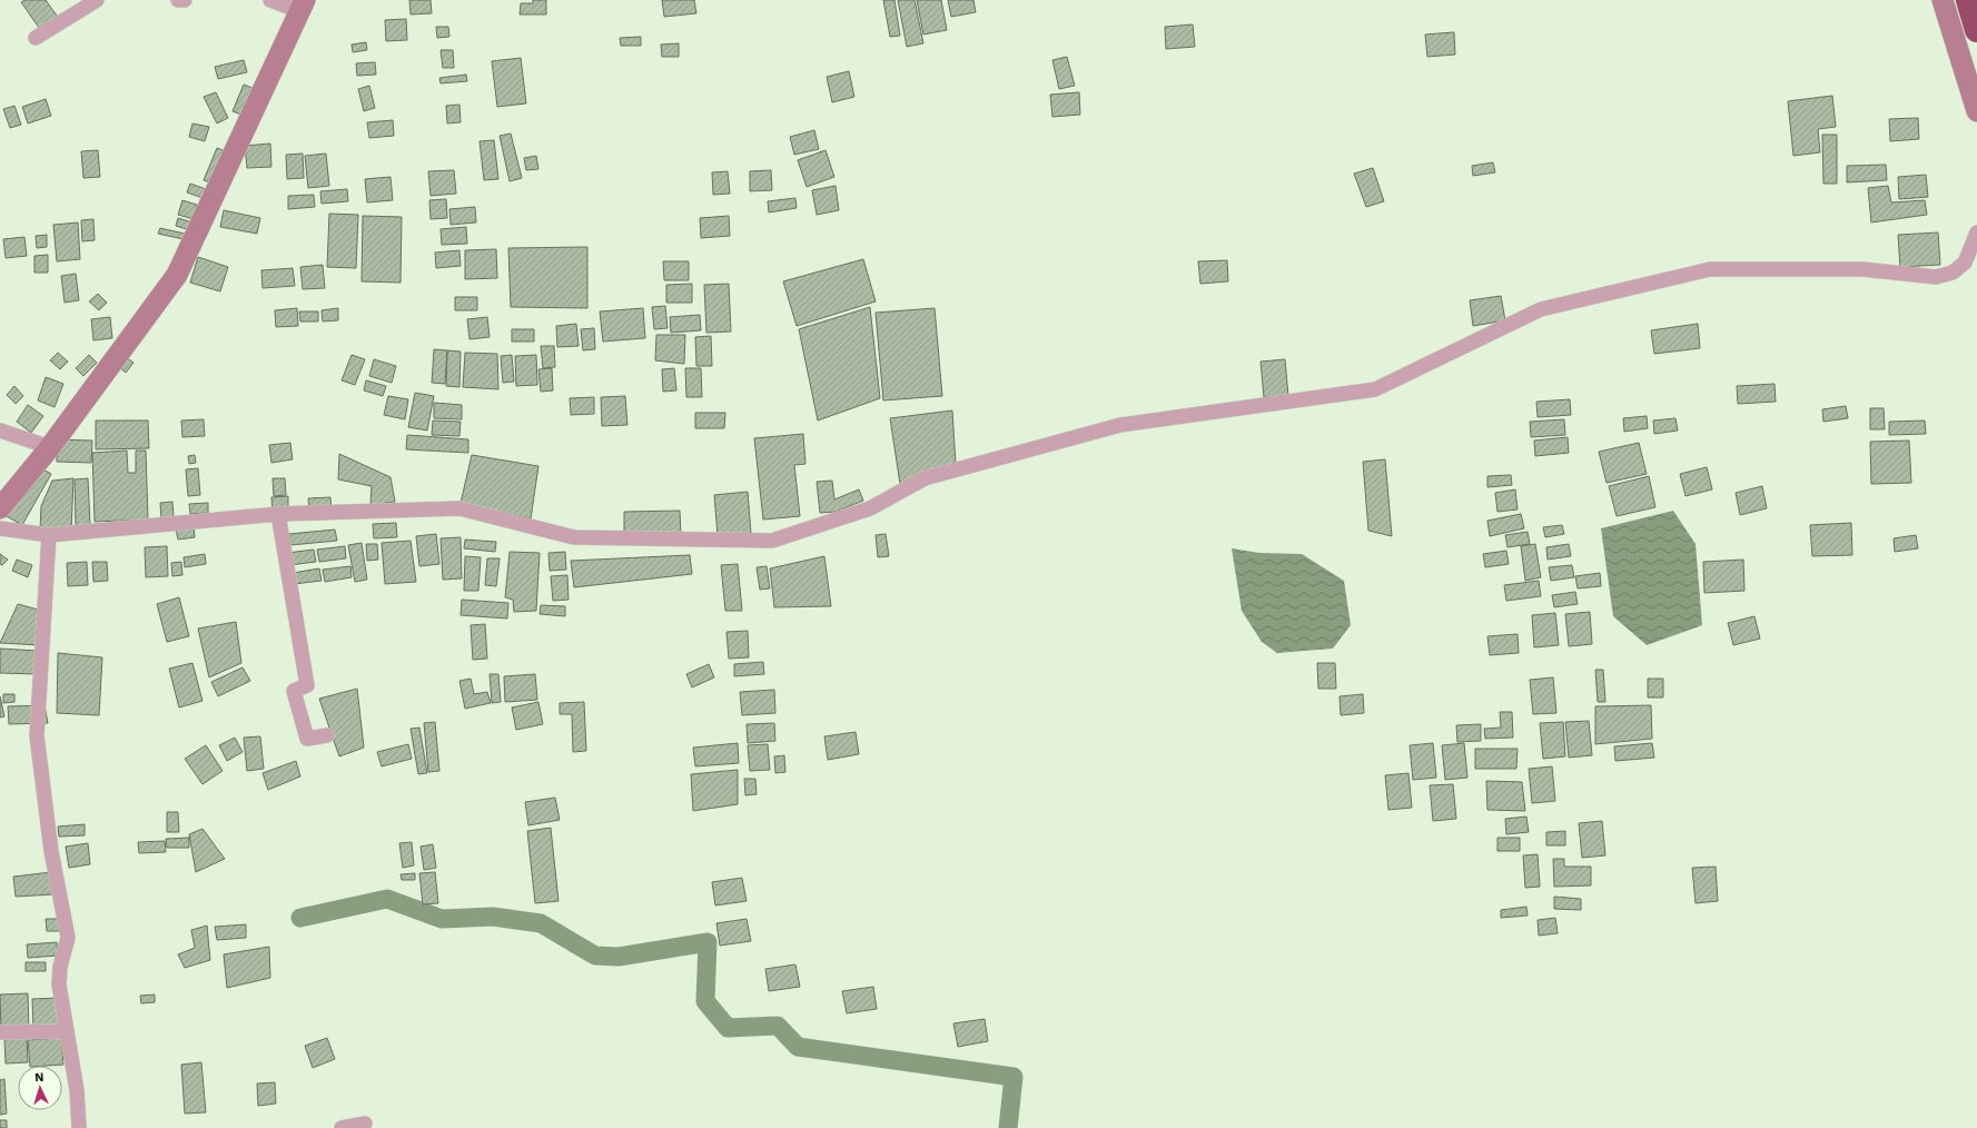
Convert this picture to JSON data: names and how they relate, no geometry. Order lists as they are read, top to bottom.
{
  "north": "top"
}
